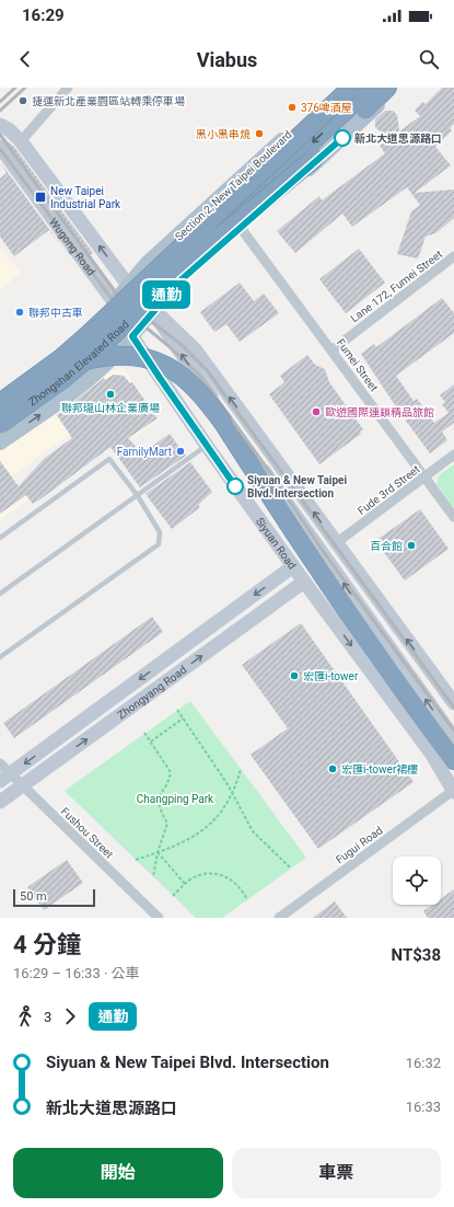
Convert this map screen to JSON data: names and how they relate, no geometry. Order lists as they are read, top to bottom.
{
  "streets": {
    "highway": ["Zhongshan Elevated Road"],
    "main road": [
      "Section 2, New Taipei Boulevard",
      "Wugong Road",
      "Siyuan Road",
      "Zhongyang Road"
    ],
    "street": [
      "Lane 172, Fumei Street",
      "Fumei Street",
      "Fude 3rd Street",
      "Fushou Street",
      "Fugui Road"
    ]
  },
  "crossings": [
    ["Section 2, New Taipei Boulevard", "Wugong Road"],
    ["Wugong Road", "Siyuan Road"],
    ["Lane 172, Fumei Street", "Fumei Street"],
    ["Fumei Street", "Fude 3rd Street"],
    ["Siyuan Road", "Zhongyang Road"],
    ["Siyuan Road", "Fugui Road"],
    ["Zhongyang Road", "Fushou Street"]
  ],
  "parks": ["Changping Park"],
  "places": {
    "other": [
      "捷運新北產業園區站轉乘停車場",
      "376啤酒屋",
      "黑小黑串燒",
      "新北大道思源路口",
      "聯邦中古車",
      "聯邦瓏山林企業廣場",
      "歐遊國際連鎖精品旅館",
      "FamilyMart",
      "Siyuan & New Taipei Blvd. Intersection",
      "百合館",
      "宏匯i-tower",
      "宏匯i-tower裙樓"
    ],
    "transit": ["New Taipei Industrial Park"]
  },
  "lines": ["bus line 通勤"],
  "scale_bar": "50 m",
  "page": {
    "status": "16:29",
    "header": "Viabus",
    "on_map": "通勤",
    "scale": "50 m",
    "heading": ["4 分鐘", "16:29 – 16:33 · 公車", "NT$38"],
    "legs": ["3", "通勤"],
    "list": [
      {
        "name": "Siyuan & New Taipei Blvd. Intersection",
        "value": "16:32"
      },
      {
        "name": "新北大道思源路口",
        "value": "16:33"
      }
    ],
    "buttons": ["開始", "車票"]
  }
}
